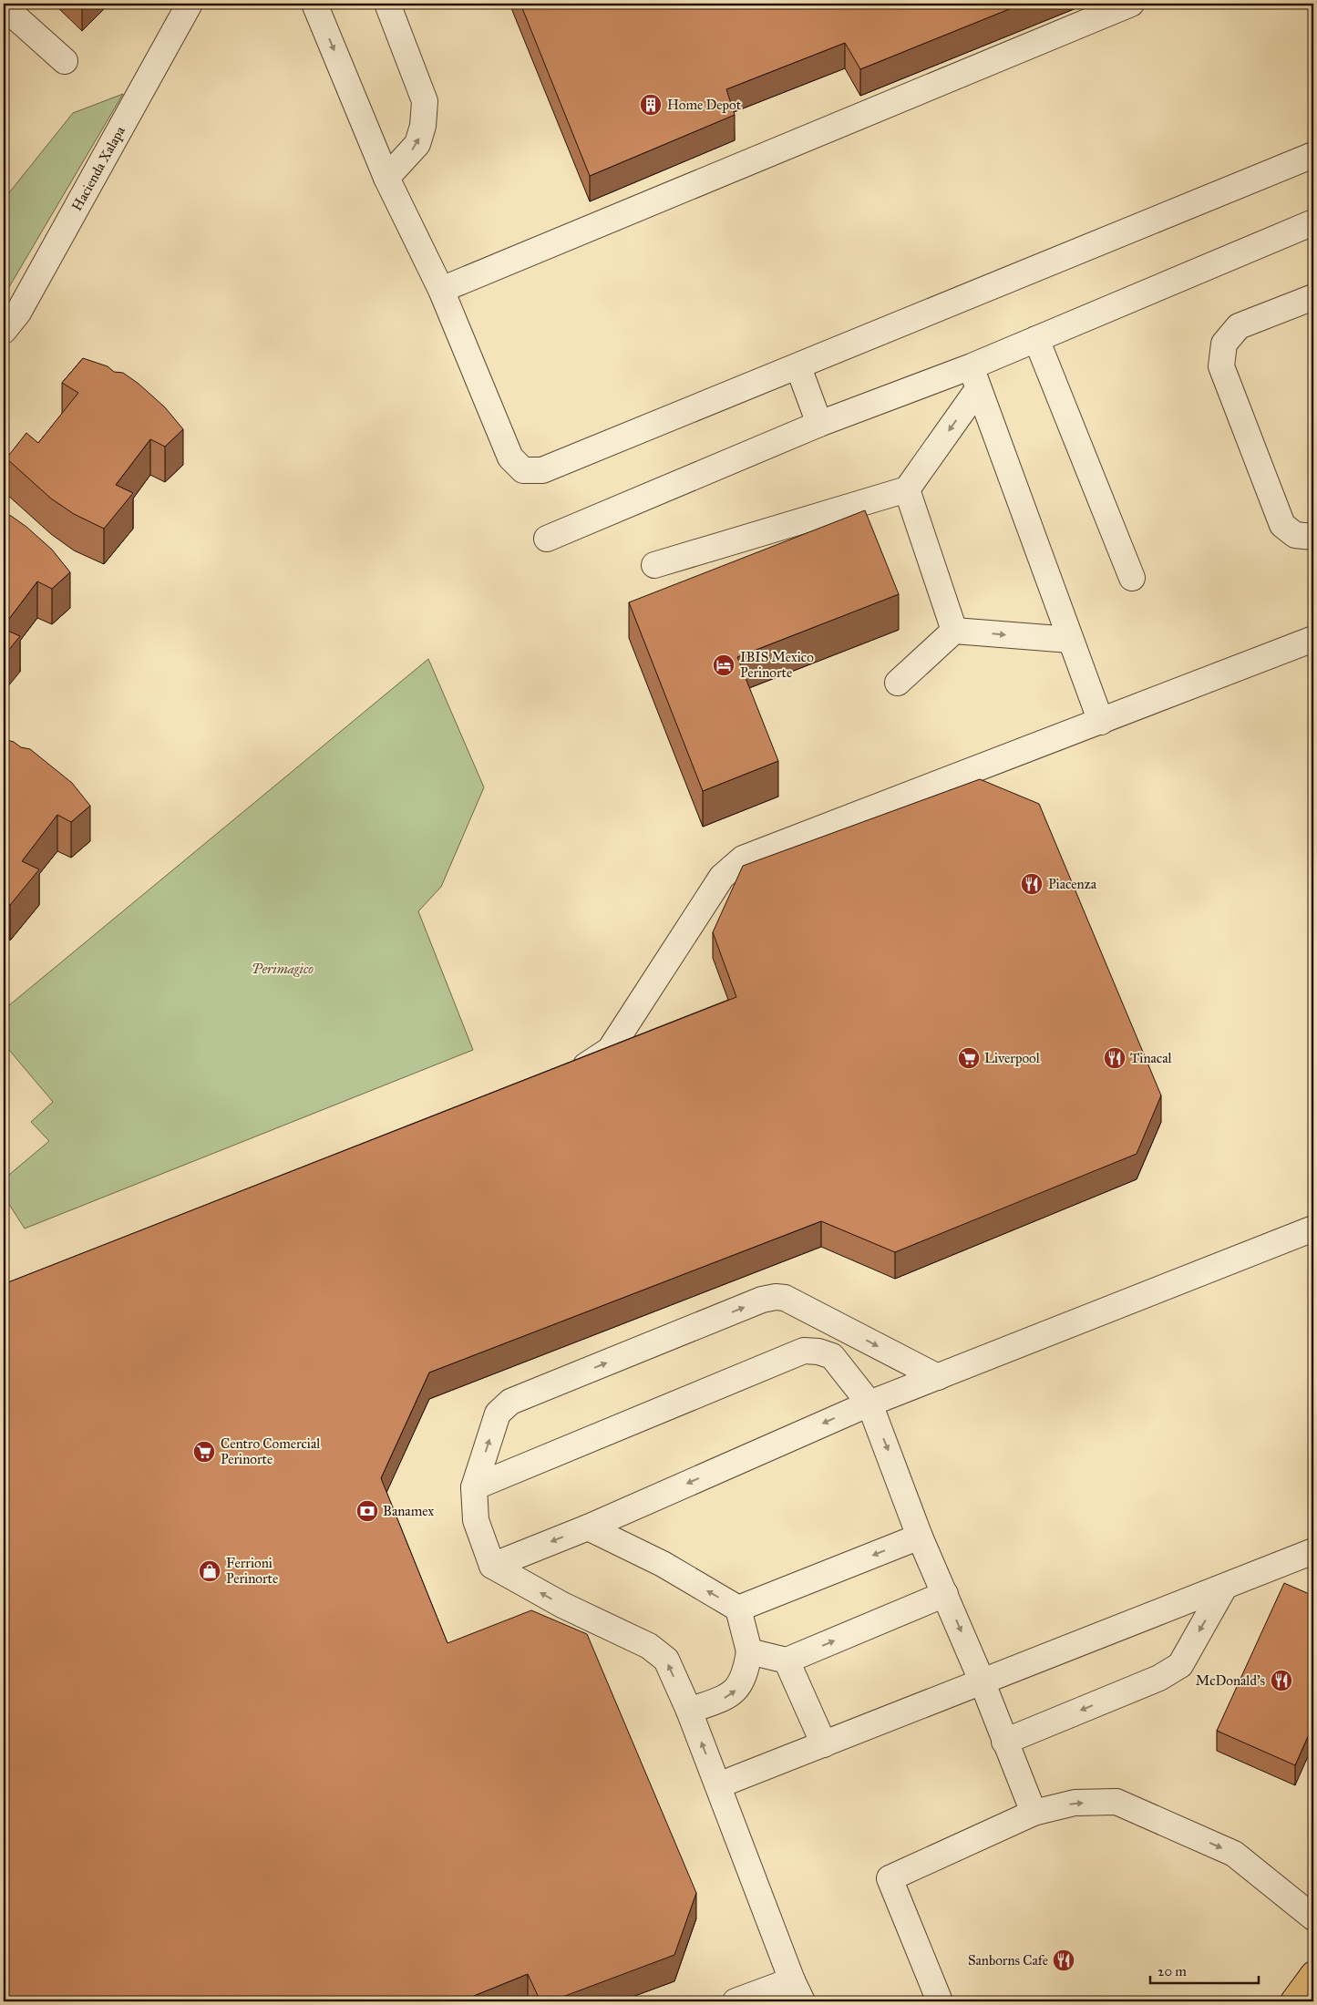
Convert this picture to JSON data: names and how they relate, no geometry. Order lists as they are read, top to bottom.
{
  "streets": {
    "street": ["Hacienda Xalapa"]
  },
  "parks": ["Perimagico"],
  "places": {
    "building": ["Home Depot"],
    "hotel": ["IBIS Mexico Perinorte"],
    "restaurant": [
      "Piacenza",
      "Tinacal",
      "McDonald's",
      "Sanborns Cafe"
    ],
    "supermarket": ["Liverpool", "Centro Comercial Perinorte"],
    "bank": ["Banamex"],
    "shop": ["Ferrioni Perinorte"]
  },
  "scale_bar": "20 m"
}
